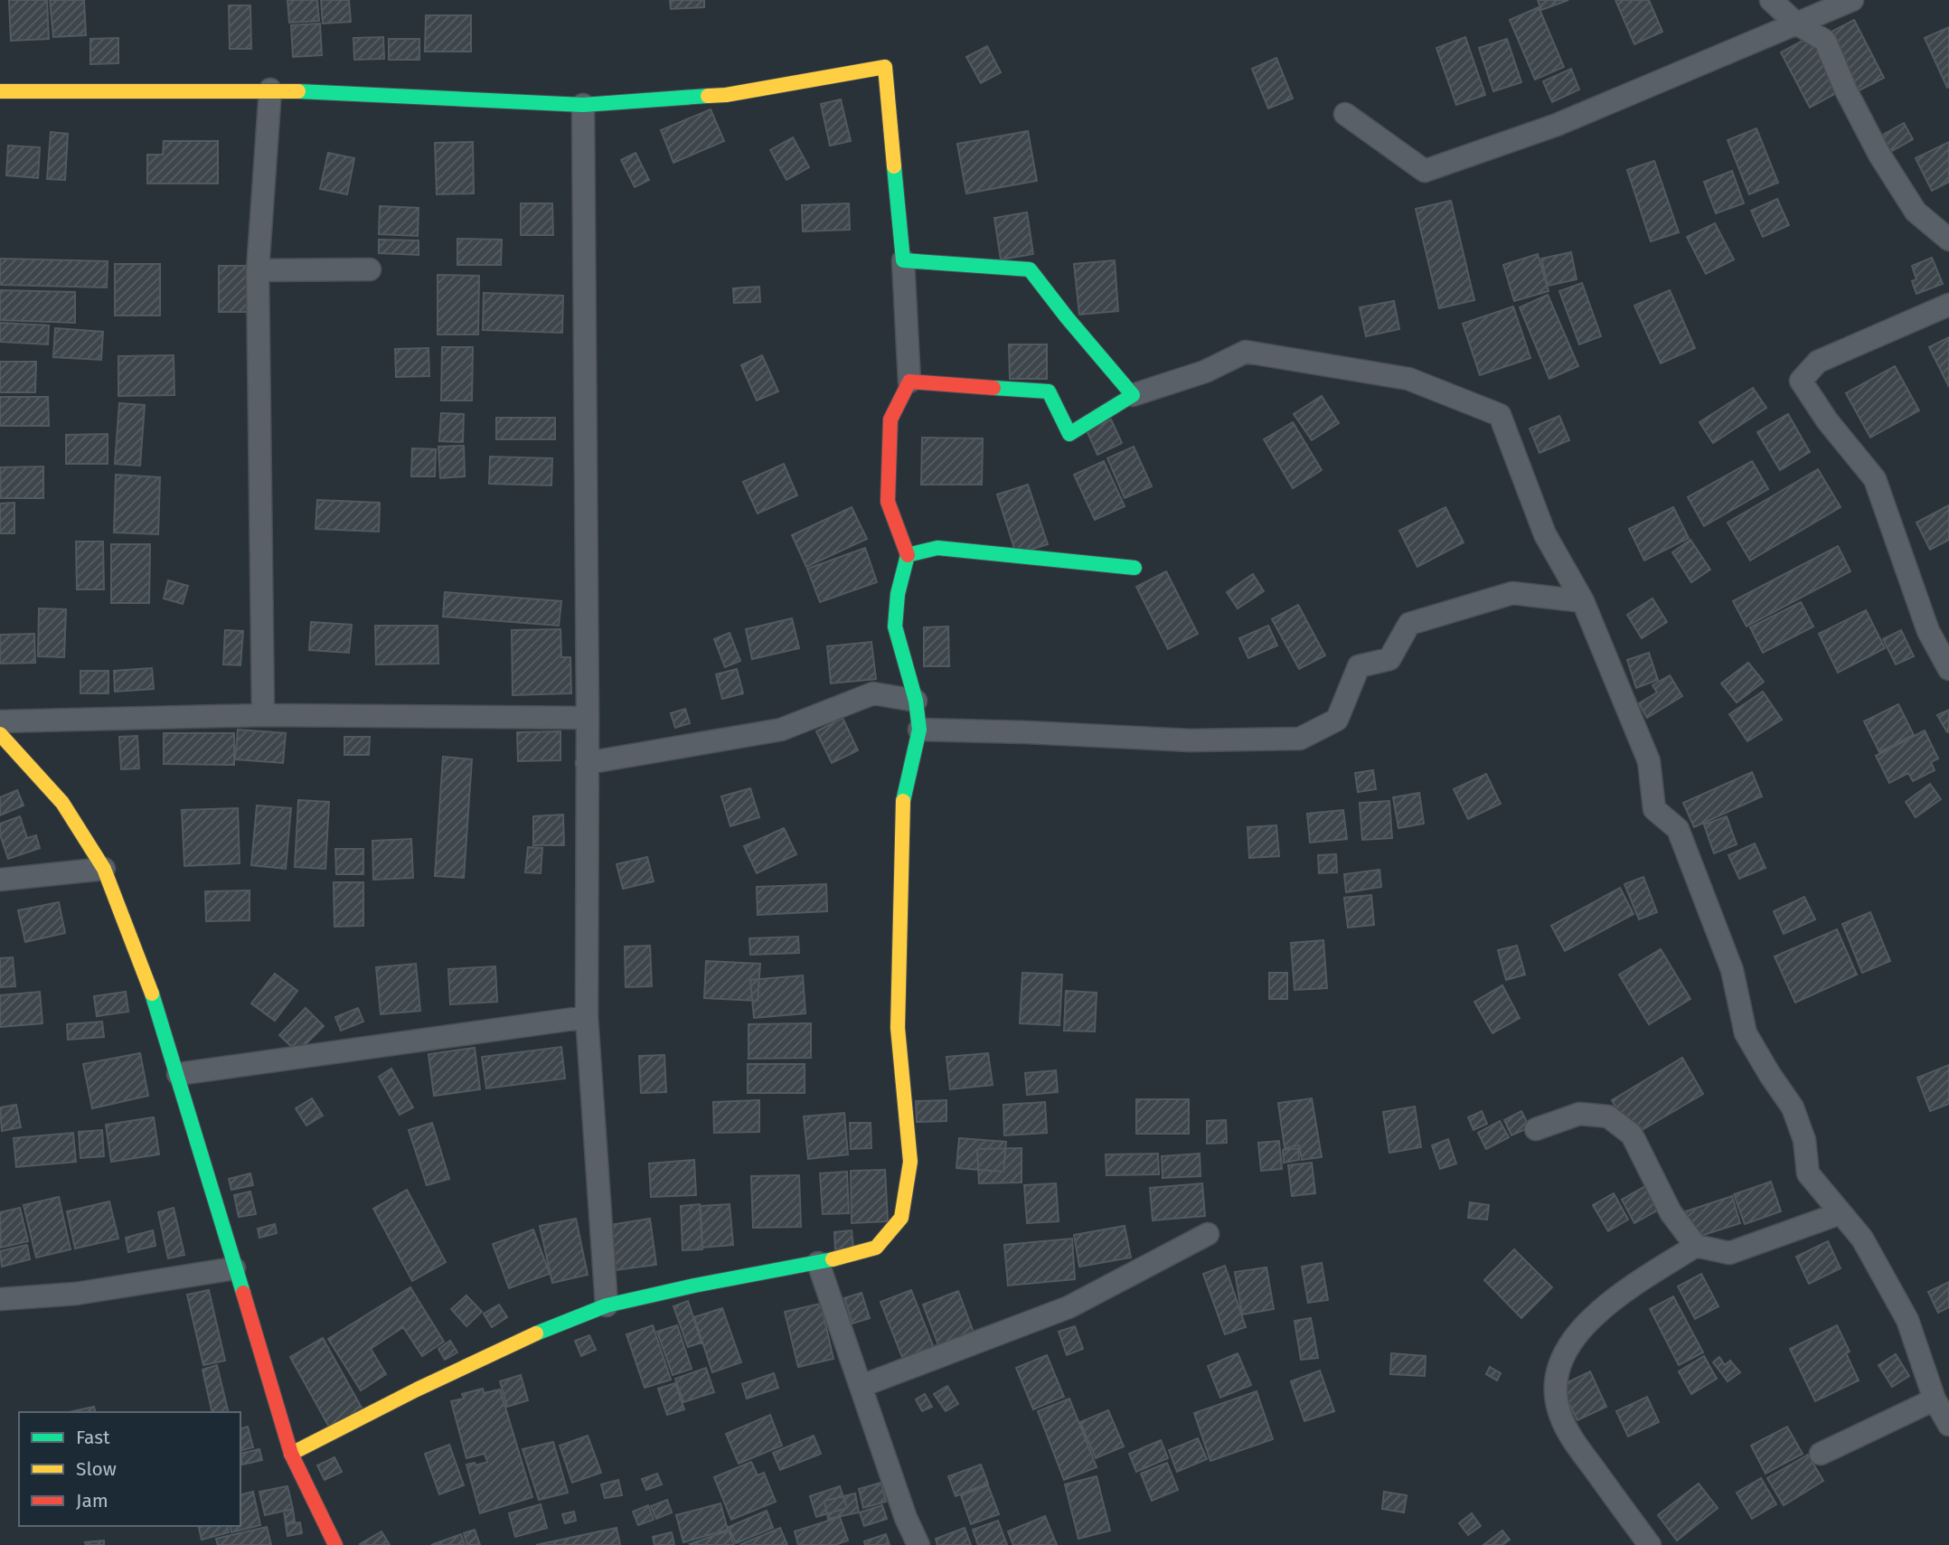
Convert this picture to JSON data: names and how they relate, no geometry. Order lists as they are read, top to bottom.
{
  "legend": ["Fast", "Slow", "Jam"]
}
